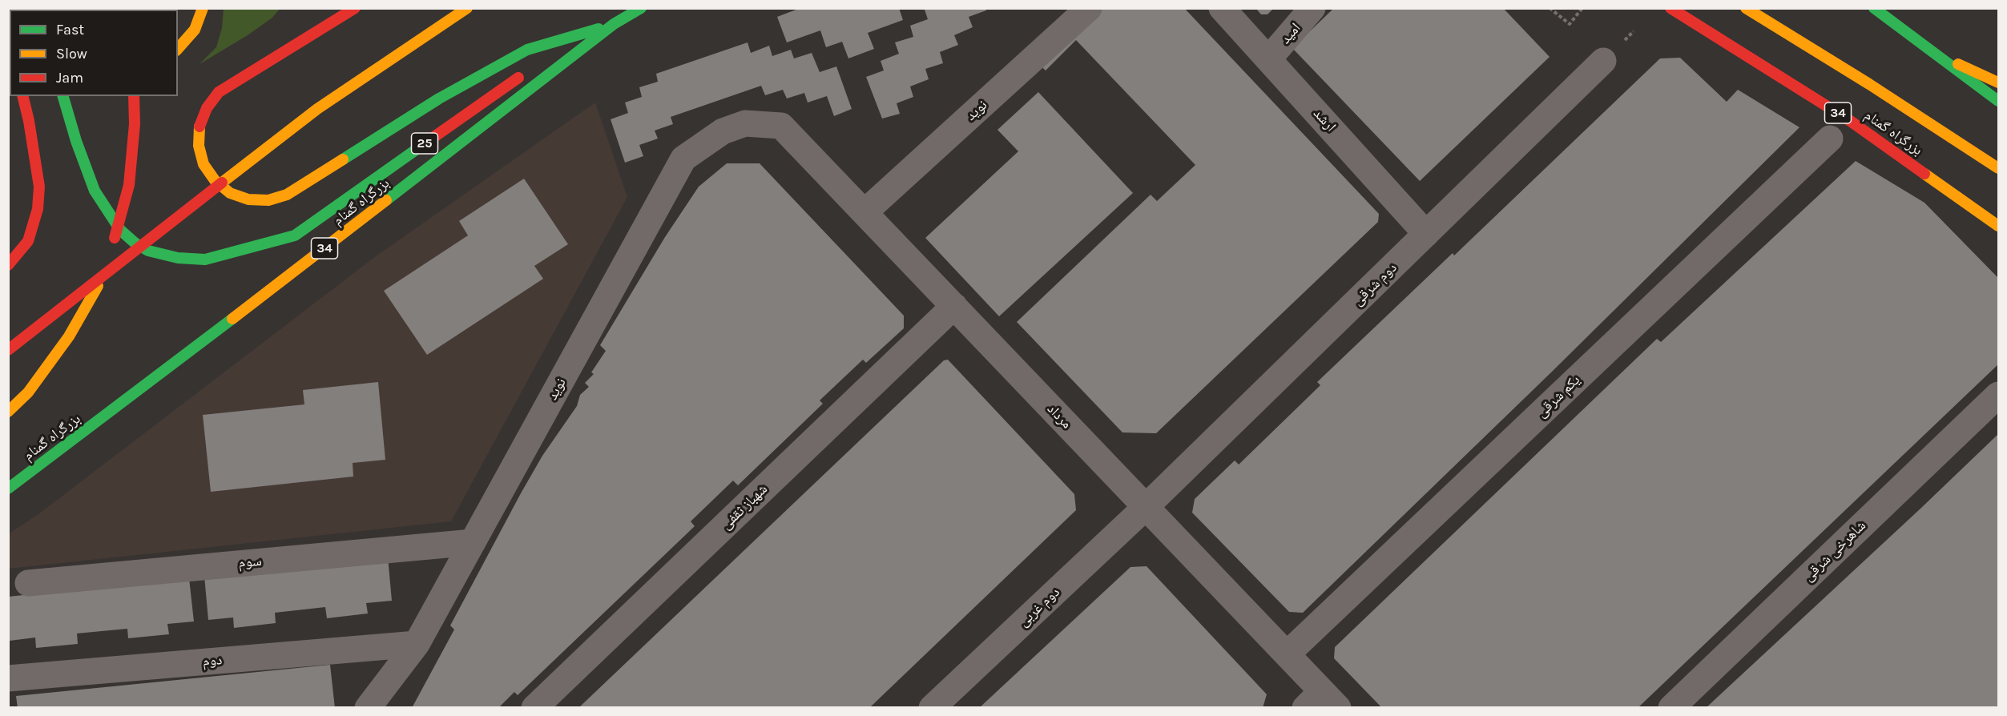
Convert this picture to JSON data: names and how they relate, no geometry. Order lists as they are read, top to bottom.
{
  "streets": {
    "main road": ["34", "بزرگراه گمنام", "25"],
    "street": [
      "امید",
      "نوید",
      "ارشد",
      "دوم شرقی",
      "یکم شرقی",
      "مرداد",
      "شهباز ثقفی",
      "شاهرخی شرقی",
      "سوم",
      "دوم غربی",
      "دوم"
    ]
  },
  "crossings": [
    ["امید", "ارشد"],
    ["نوید", "مرداد"],
    ["نوید", "سوم"],
    ["نوید", "دوم"],
    ["ارشد", "دوم شرقی"],
    ["دوم شرقی", "مرداد"],
    ["دوم شرقی", "دوم غربی"],
    ["یکم شرقی", "مرداد"],
    ["مرداد", "شهباز ثقفی"],
    ["مرداد", "دوم غربی"]
  ],
  "legend": ["Fast", "Slow", "Jam"]
}
